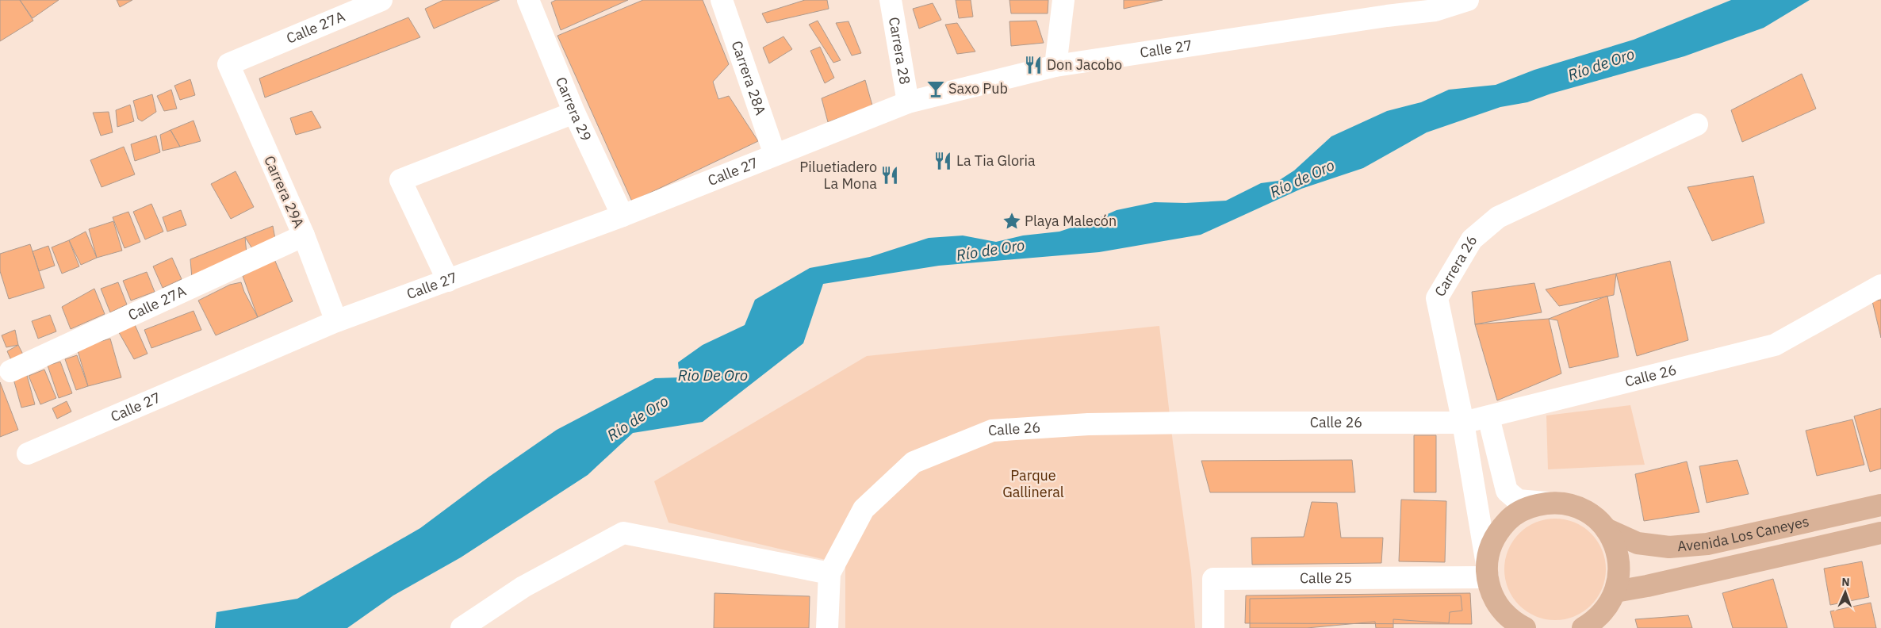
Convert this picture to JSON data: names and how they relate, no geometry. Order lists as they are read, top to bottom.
{
  "streets": {
    "main road": ["Avenida Los Caneyes"],
    "street": [
      "Calle 27A",
      "Calle 27",
      "Carrera 28",
      "Carrera 28A",
      "Carrera 29",
      "Carrera 29A",
      "Carrera 26",
      "Calle 26",
      "Calle 25"
    ]
  },
  "crossings": [
    ["Calle 27A", "Carrera 29A"],
    ["Calle 27", "Carrera 28"],
    ["Calle 27", "Carrera 28A"],
    ["Calle 27", "Carrera 29"],
    ["Calle 27", "Carrera 29A"],
    ["Carrera 26", "Calle 26"],
    ["Carrera 26", "Calle 25"]
  ],
  "water": ["Río de Oro", "Rio De Oro"],
  "parks": ["Parque Gallineral"],
  "places": {
    "restaurant": ["Don Jacobo", "La Tia Gloria", "Piluetiadero La Mona"],
    "bar": ["Saxo Pub"],
    "place": ["Playa Malecón"]
  },
  "north": "top"
}
